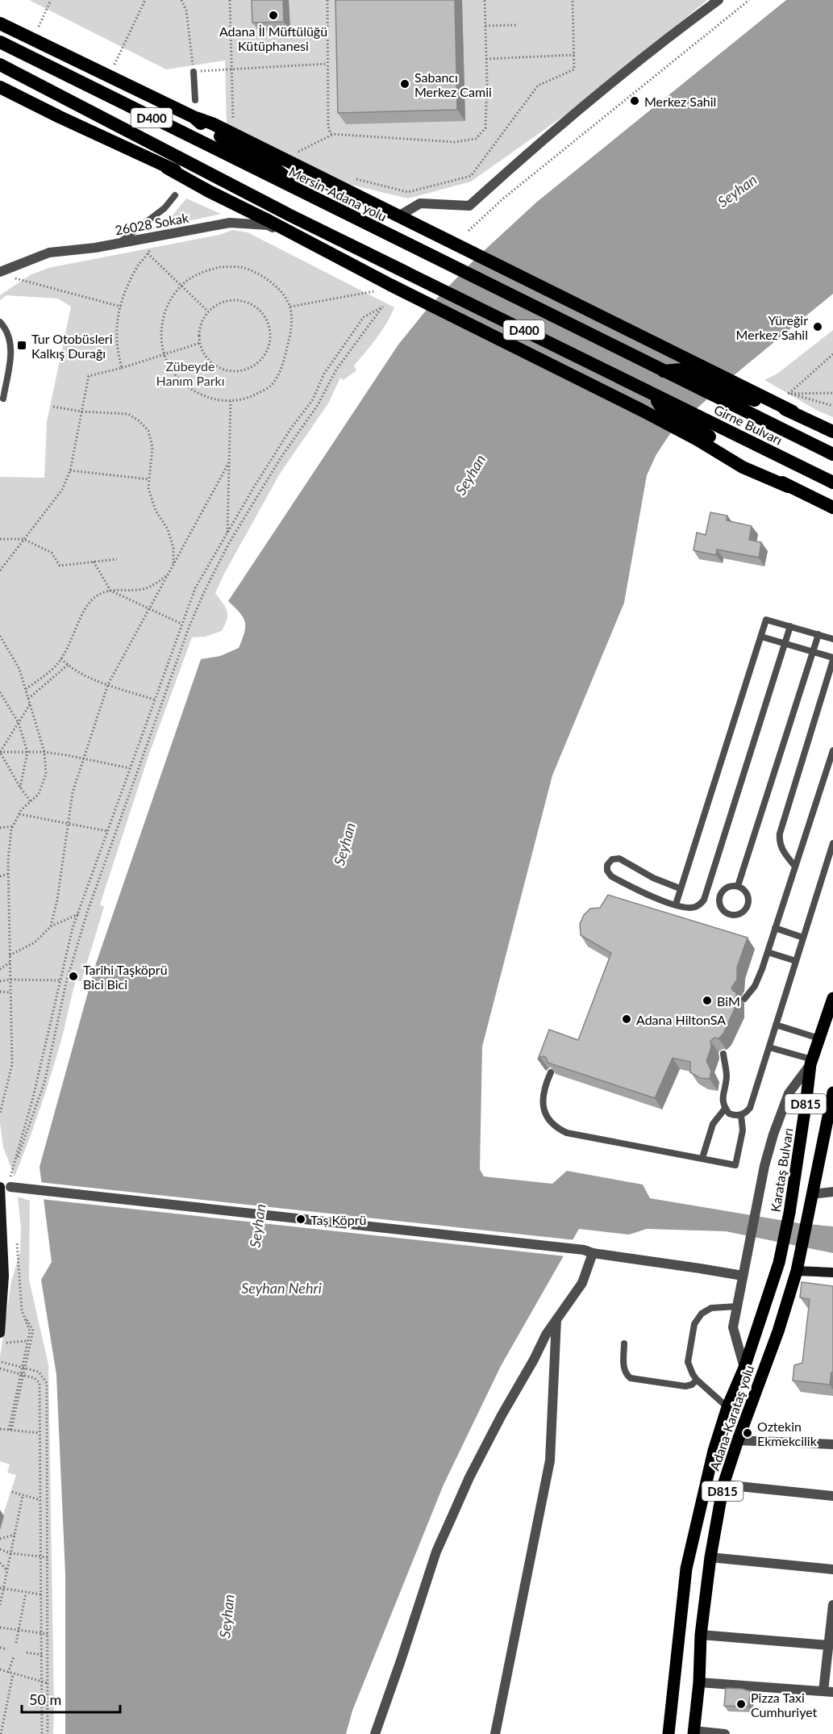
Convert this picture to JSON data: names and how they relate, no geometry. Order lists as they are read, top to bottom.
{
  "streets": {
    "highway": ["D400", "Mersin-Adana yolu", "Girne Bulvarı"],
    "main road": ["D815", "Karataş Bulvarı", "Adana-Karataş yolu"],
    "street": ["26028 Sokak"]
  },
  "crossings": [
    ["D400", "Girne Bulvarı"],
    ["Mersin-Adana yolu", "Girne Bulvarı"],
    ["D815", "Adana-Karataş yolu"],
    ["Karataş Bulvarı", "Adana-Karataş yolu"]
  ],
  "water": ["Seyhan", "Seyhan Nehri"],
  "parks": ["Zübeyde Hanım Parkı"],
  "places": {
    "other": [
      "Adana İl Müftülüğü Kütüphanesi",
      "Sabancı Merkez Camii",
      "Merkez Sahil",
      "Yüreğir Merkez Sahil",
      "Tarihi Taşköprü Bici Bici",
      "BiM",
      "Adana HiltonSA",
      "Taș Köprü",
      "Oztekin Ekmekcilik",
      "Pizza Taxi Cumhuriyet"
    ],
    "transit": ["Tur Otobüsleri Kalkış Durağı"]
  },
  "scale_bar": "50 m"
}
